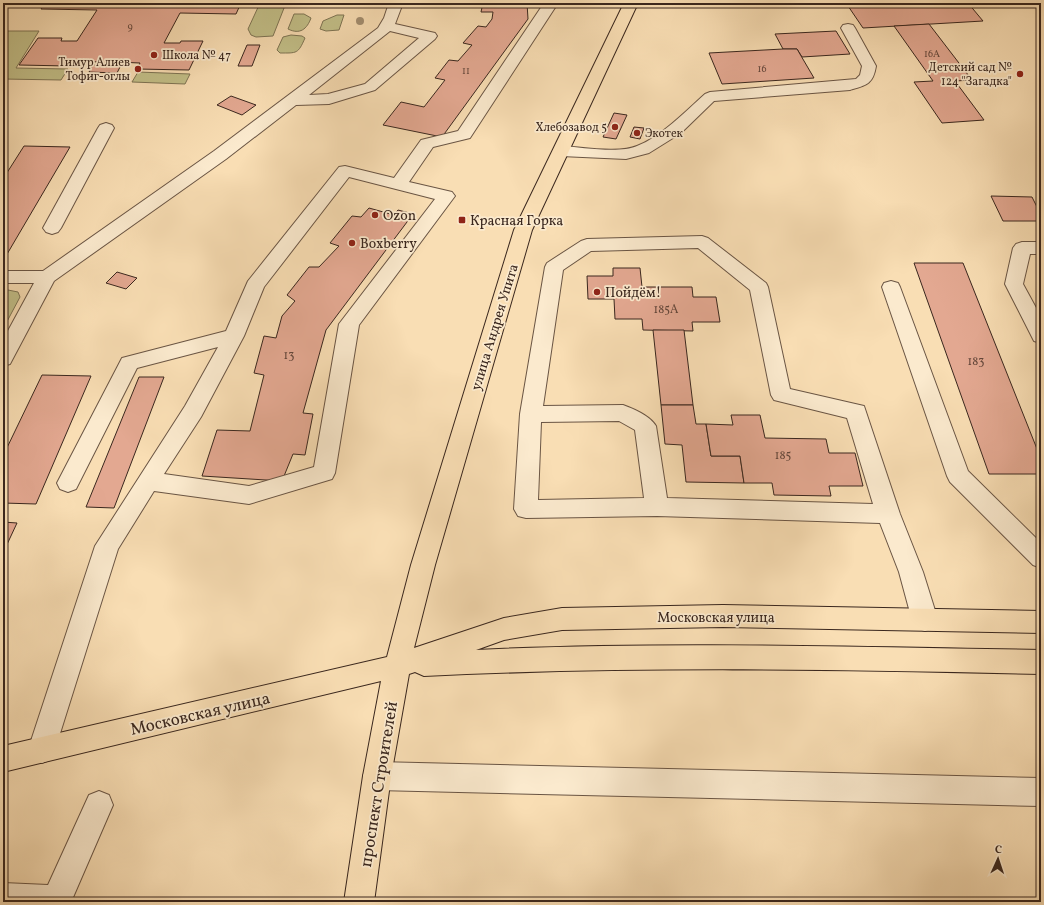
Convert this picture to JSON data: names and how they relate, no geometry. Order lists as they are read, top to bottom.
{
  "streets": {
    "main road": ["улица Андрея Упита", "Московская улица", "проспект Строителей"]
  },
  "crossings": [
    ["улица Андрея Упита", "Московская улица"],
    ["улица Андрея Упита", "проспект Строителей"],
    ["Московская улица", "проспект Строителей"]
  ],
  "places": {
    "other": [
      "Школа № 47",
      "Тимур Алиев Тофиг-оглы",
      "Детский сад № 124 \"Загадка\"",
      "Хлебозавод 5",
      "Экотек",
      "Ozon",
      "Boxberry",
      "Пойдём!"
    ],
    "transit": ["Красная Горка"]
  },
  "house_numbers": [
    "9",
    "16А",
    "16",
    "11",
    "185А",
    "13",
    "183",
    "185"
  ],
  "north": "top"
}
